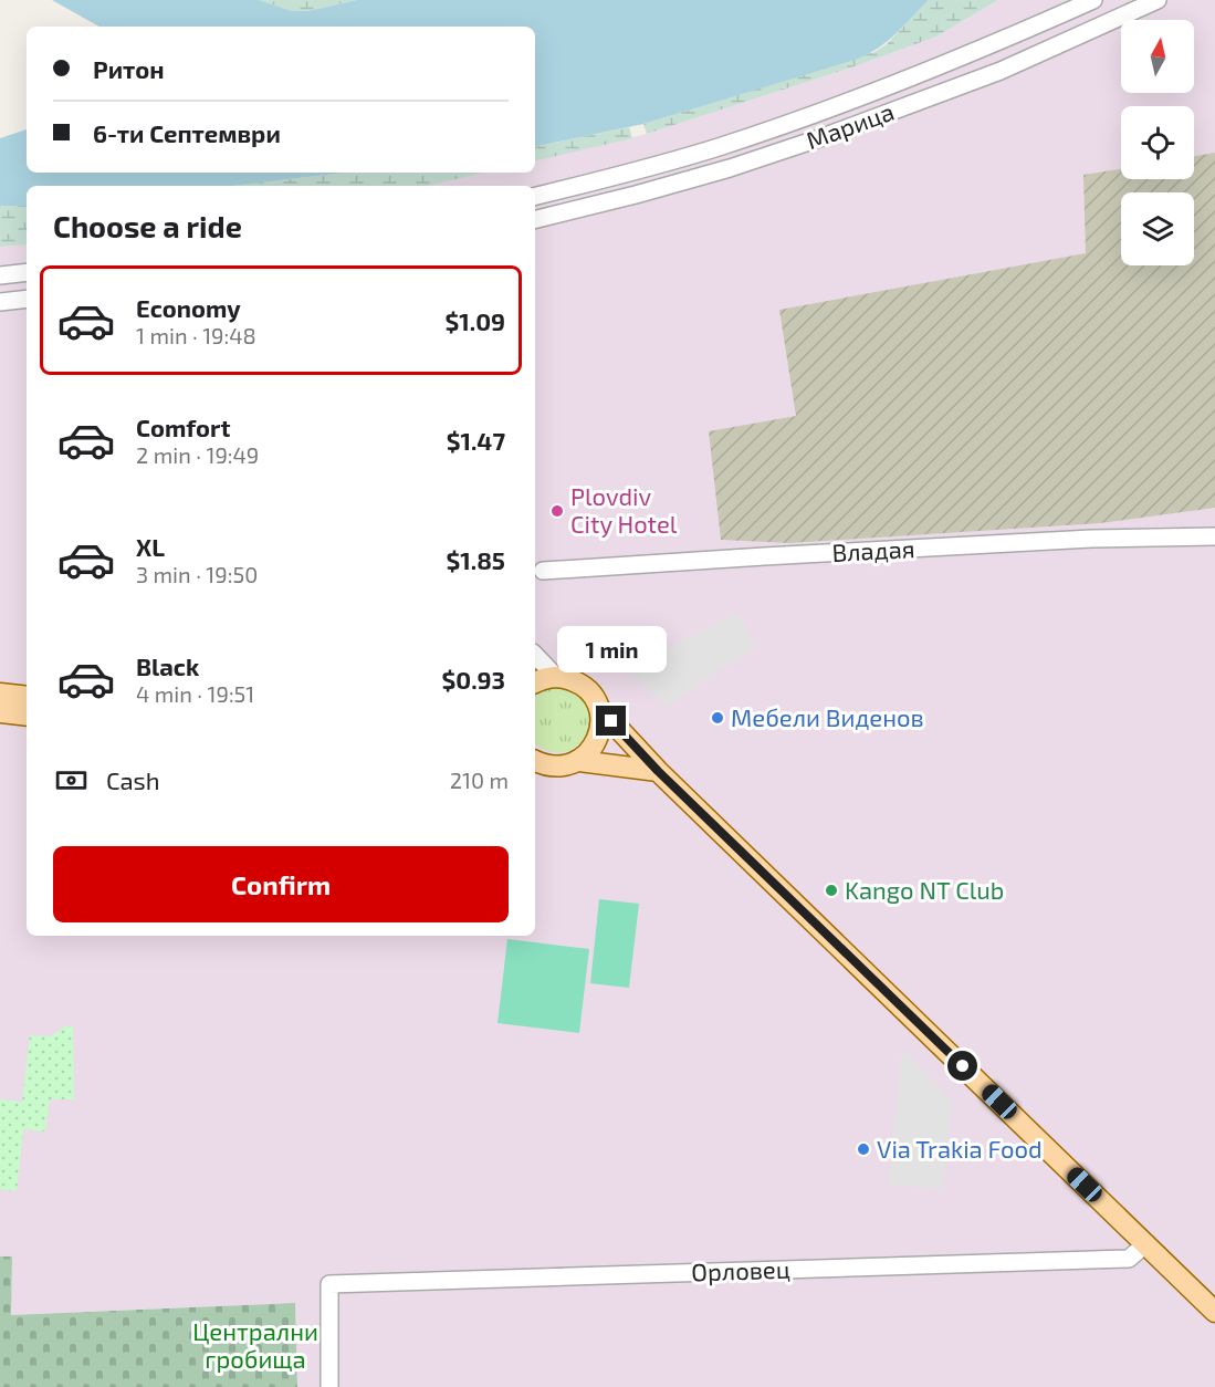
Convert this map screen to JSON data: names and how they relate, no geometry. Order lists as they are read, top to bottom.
{
  "streets": {
    "street": ["Марица", "Владая", "Орловец"]
  },
  "parks": ["Централни гробища"],
  "places": [
    "Plovdiv City Hotel",
    "Мебели Виденов",
    "Kango NT Club",
    "Via Trakia Food"
  ],
  "north": "top",
  "page": {
    "banner": ["Ритон", "6-ти Септември"],
    "heading": "Choose a ride",
    "list": [
      {
        "name": "Economy",
        "note": "1 min · 19:48",
        "value": "$1.09"
      },
      {
        "name": "Comfort",
        "note": "2 min · 19:49",
        "value": "$1.47"
      },
      {
        "name": "XL",
        "note": "3 min · 19:50",
        "value": "$1.85"
      },
      {
        "name": "Black",
        "note": "4 min · 19:51",
        "value": "$0.93"
      }
    ],
    "bubble": "1 min",
    "pay": ["Cash", "210 m"],
    "buttons": "Confirm"
  }
}
